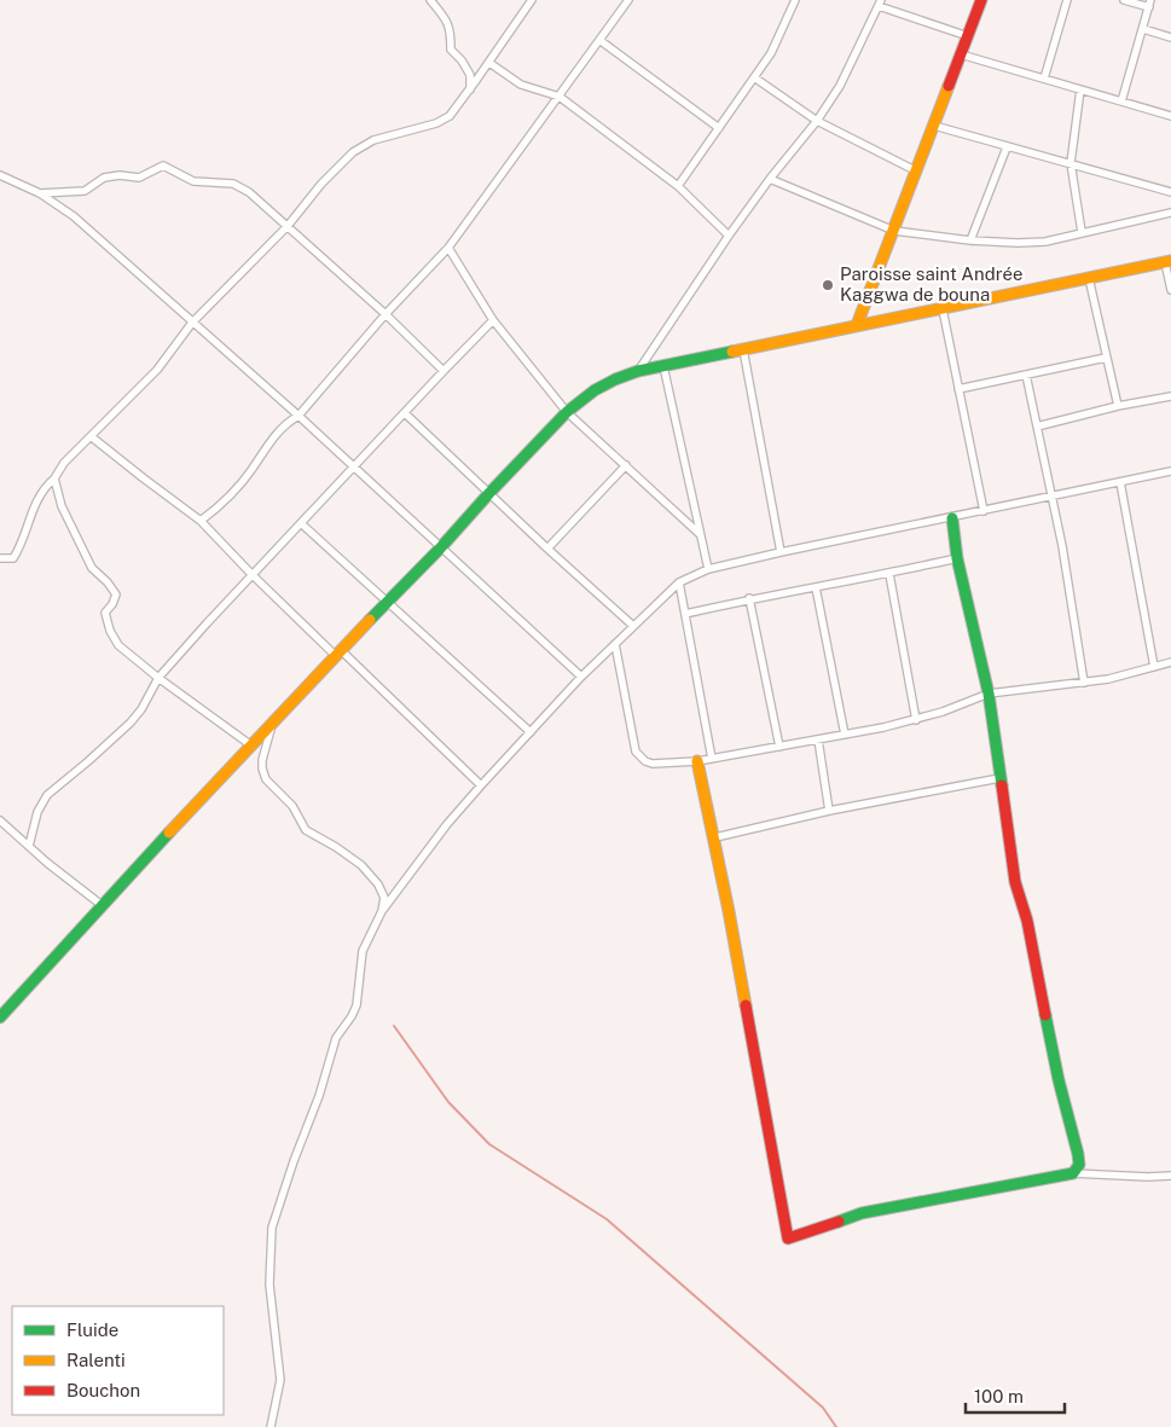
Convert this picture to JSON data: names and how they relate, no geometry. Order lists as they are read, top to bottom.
{
  "places": ["Paroisse saint Andrée Kaggwa de bouna"],
  "legend": ["Fluide", "Ralenti", "Bouchon"],
  "scale_bar": "100 m"
}
